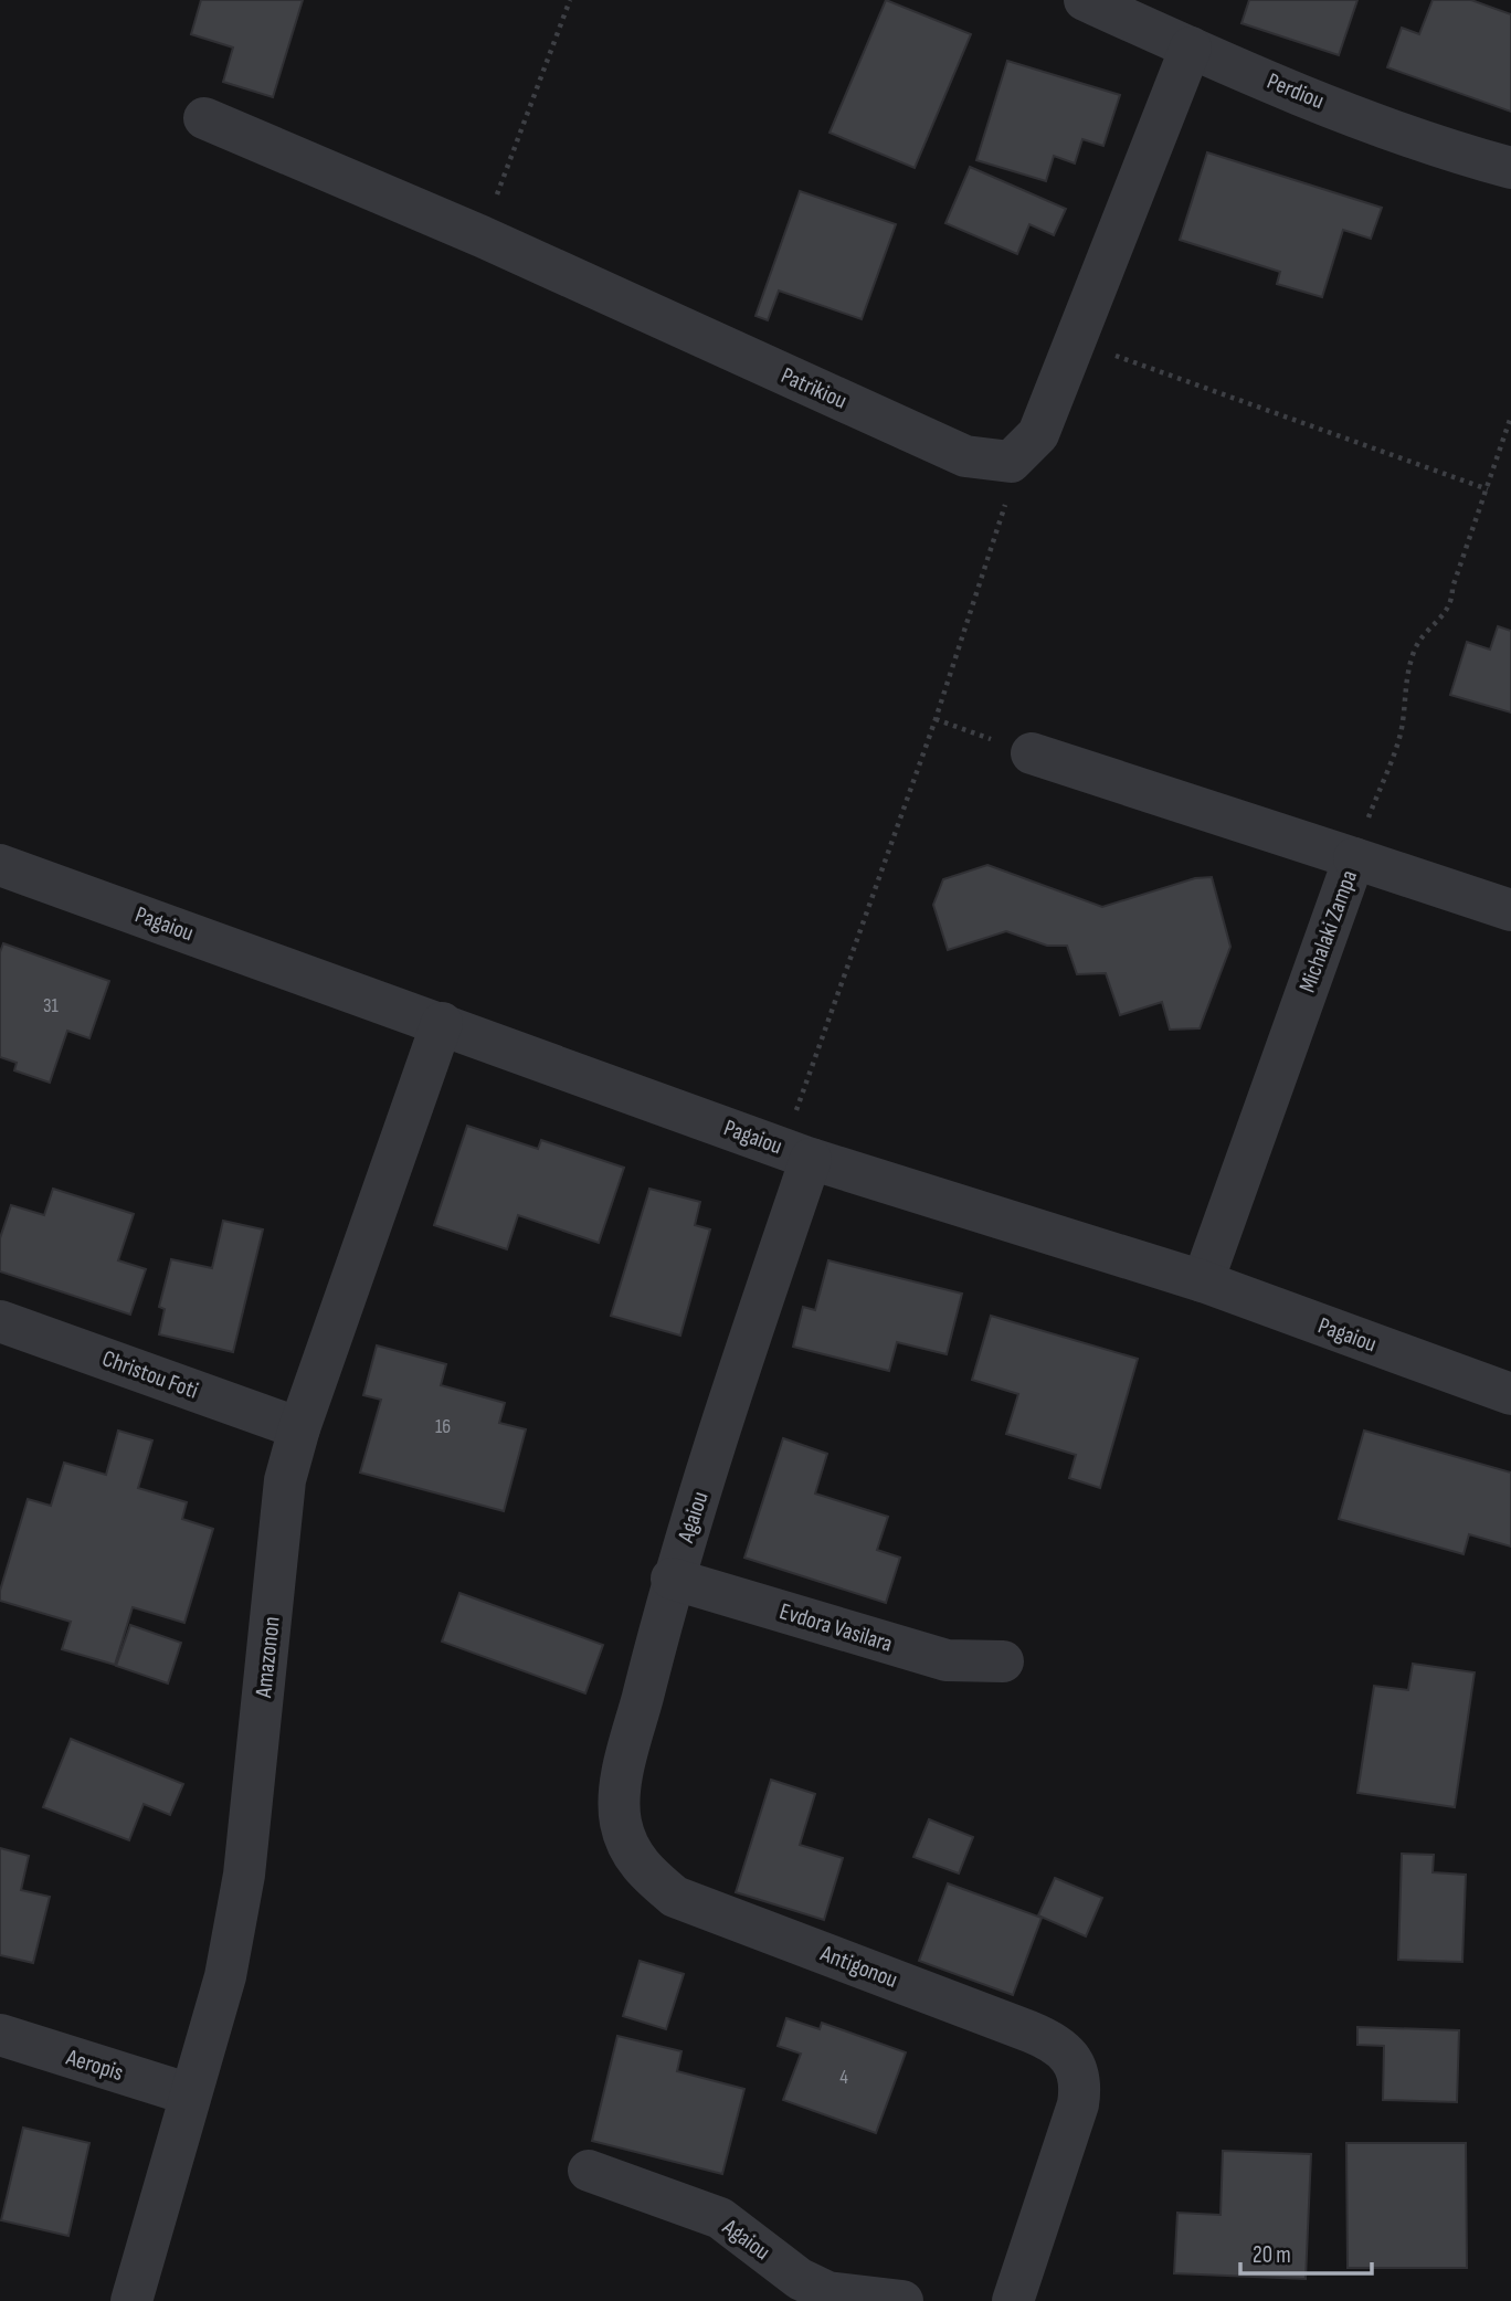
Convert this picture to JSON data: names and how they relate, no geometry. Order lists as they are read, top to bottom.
{
  "streets": {
    "street": [
      "Perdiou",
      "Patrikiou",
      "Pagaiou",
      "Michalaki Zampa",
      "Christou Foti",
      "Agaiou",
      "Evdora Vasilara",
      "Amazonon",
      "Antigonou",
      "Aeropis"
    ]
  },
  "crossings": [
    ["Perdiou", "Patrikiou"],
    ["Pagaiou", "Michalaki Zampa"],
    ["Pagaiou", "Agaiou"],
    ["Pagaiou", "Amazonon"],
    ["Christou Foti", "Amazonon"],
    ["Agaiou", "Evdora Vasilara"],
    ["Agaiou", "Antigonou"],
    ["Amazonon", "Aeropis"]
  ],
  "house_numbers": ["31", "16", "4"],
  "scale_bar": "20 m"
}
